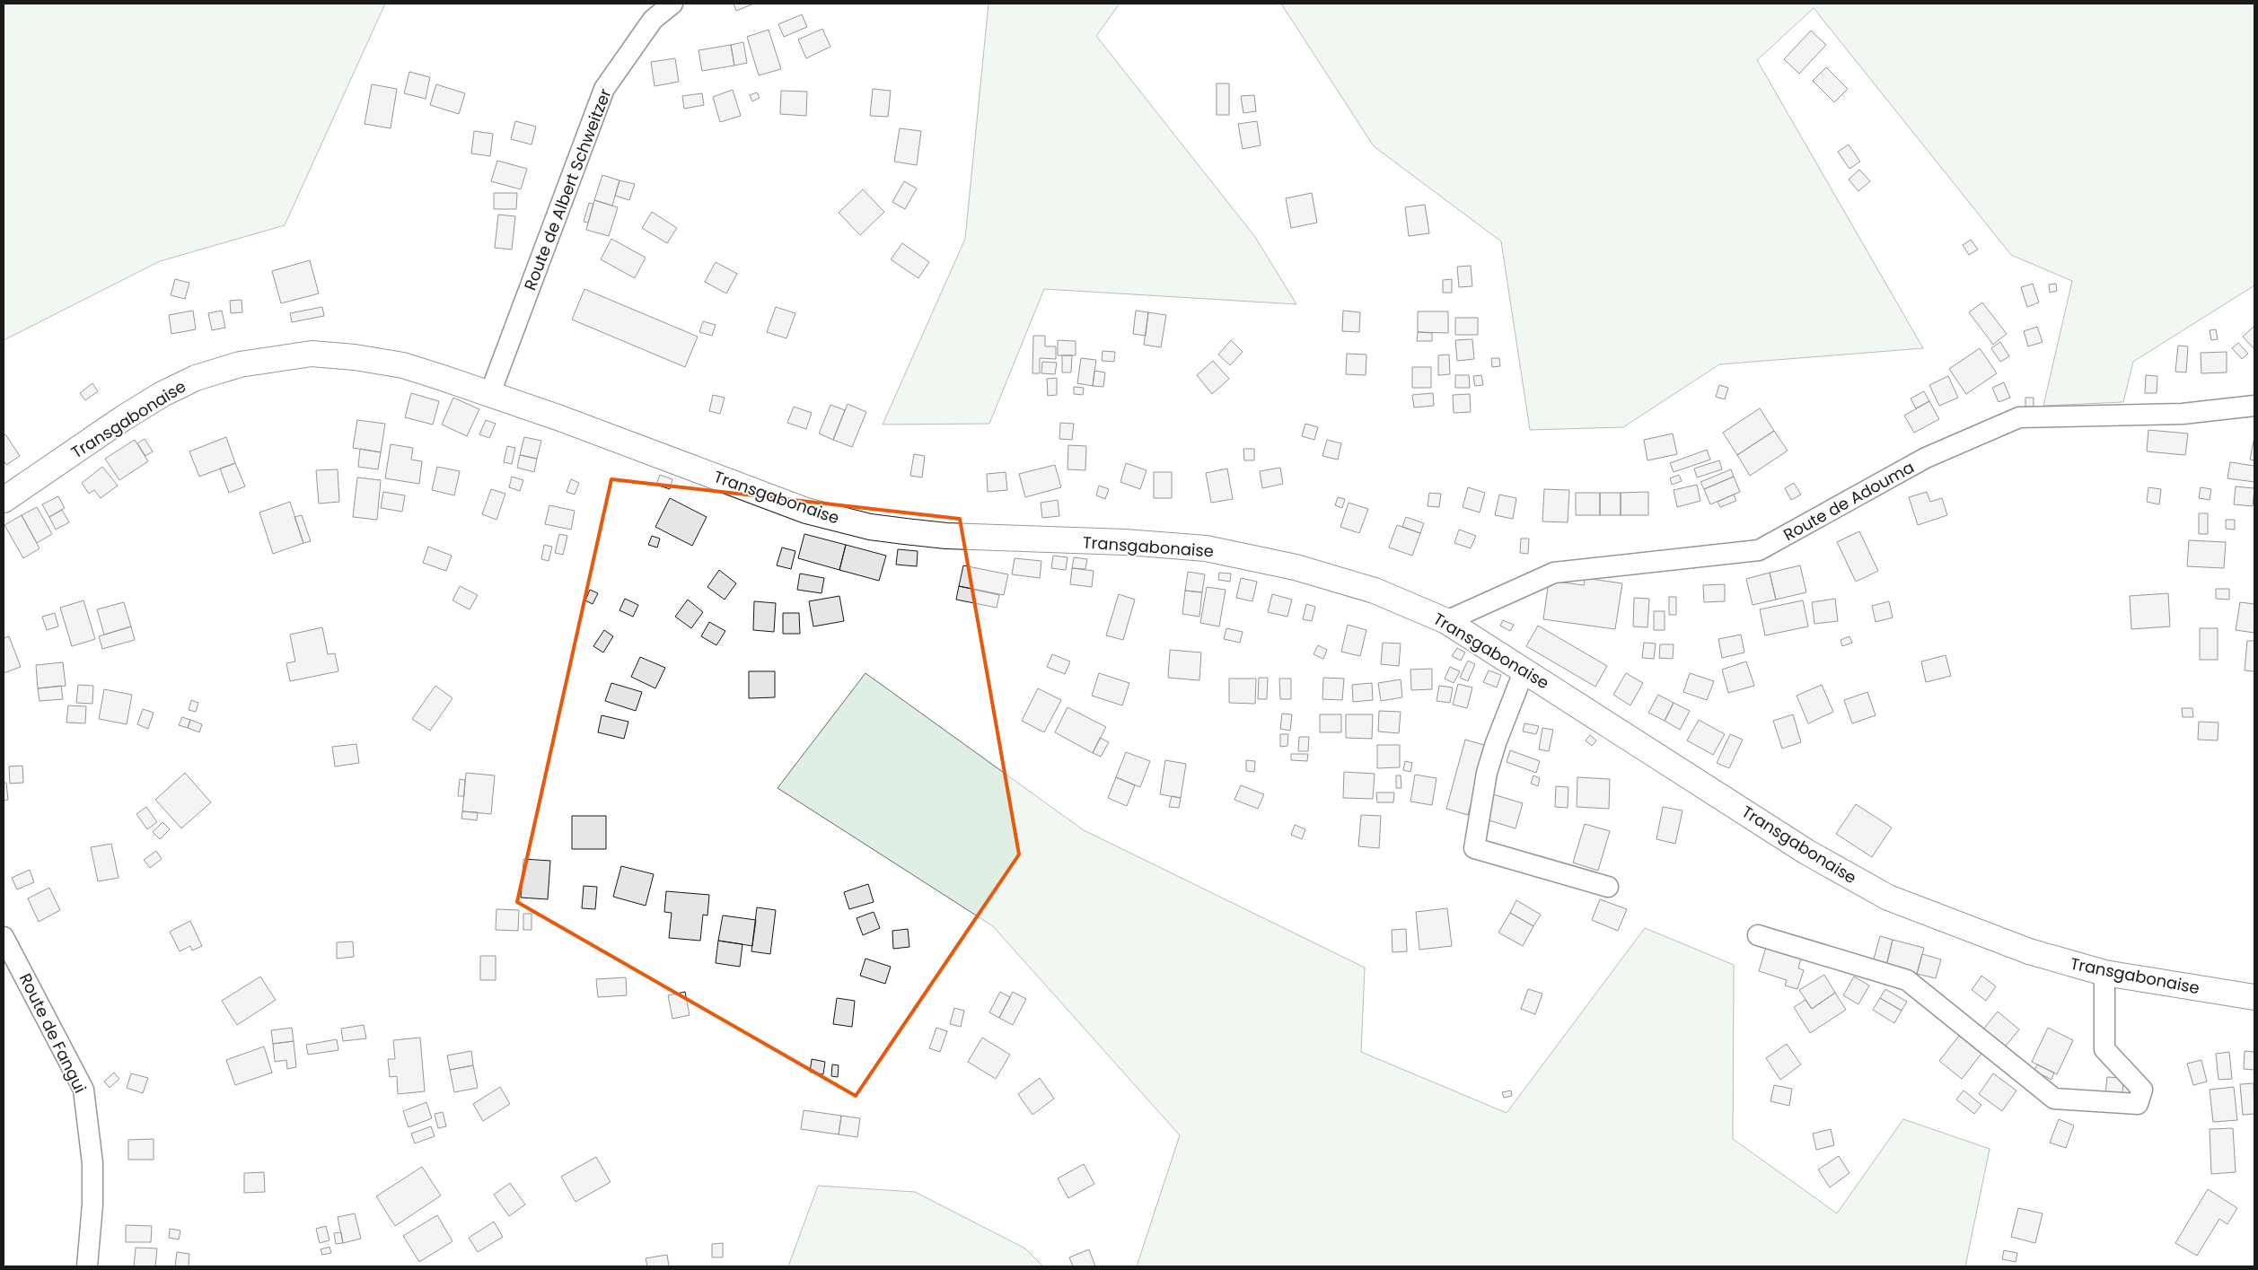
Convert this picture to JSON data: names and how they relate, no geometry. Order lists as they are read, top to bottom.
{
  "streets": {
    "highway": ["Transgabonaise"],
    "street": ["Route de Albert Schweitzer", "Route de Adouma", "Route de Fangui"]
  },
  "crossings": [
    ["Route de Albert Schweitzer", "Transgabonaise"],
    ["Transgabonaise", "Route de Adouma"]
  ]
}
